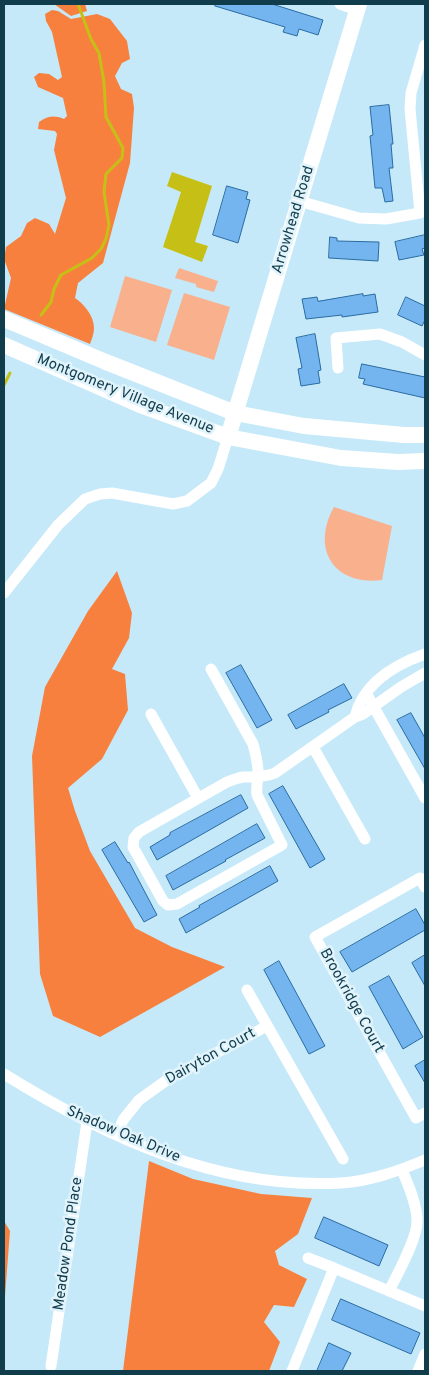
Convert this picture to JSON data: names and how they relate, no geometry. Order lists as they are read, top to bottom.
{
  "streets": {
    "main road": ["Arrowhead Road", "Montgomery Village Avenue"],
    "street": [
      "Brookridge Court",
      "Dairyton Court",
      "Shadow Oak Drive",
      "Meadow Pond Place"
    ]
  },
  "crossings": [
    ["Arrowhead Road", "Montgomery Village Avenue"],
    ["Dairyton Court", "Shadow Oak Drive"],
    ["Shadow Oak Drive", "Meadow Pond Place"]
  ]
}
